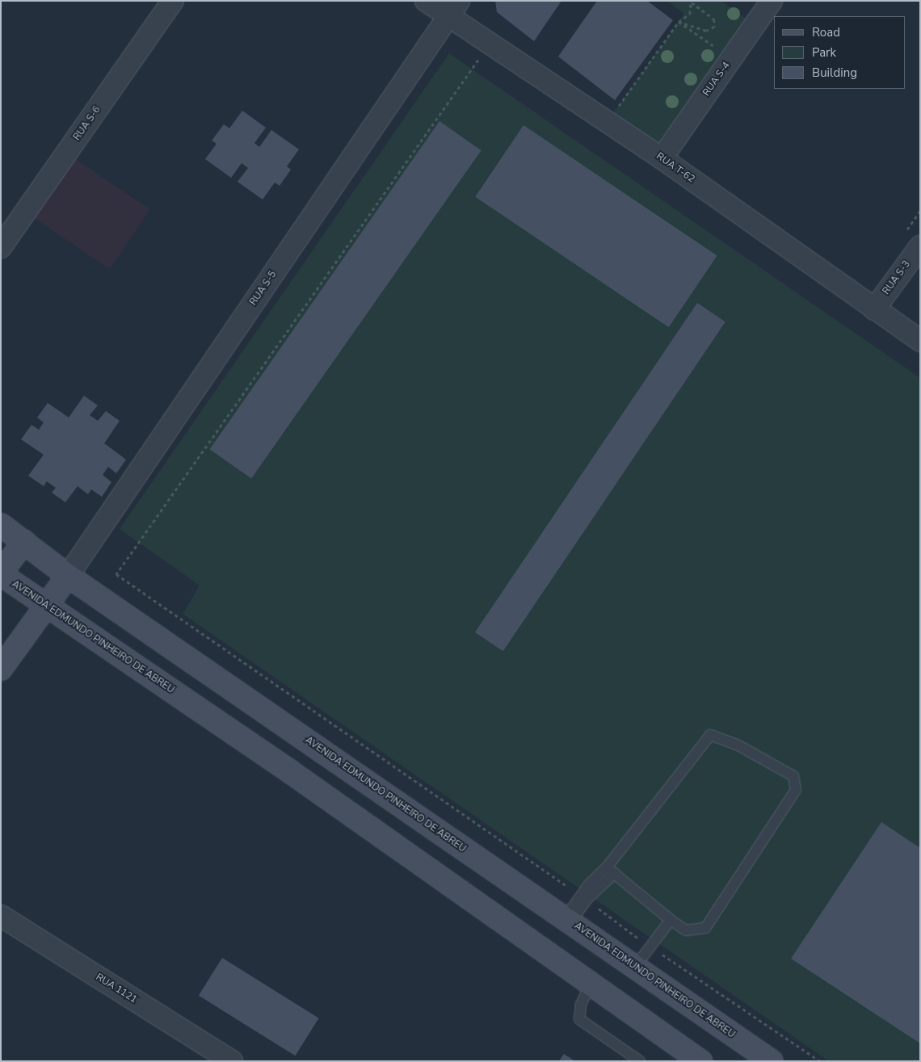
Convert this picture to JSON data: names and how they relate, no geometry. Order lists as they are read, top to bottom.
{
  "streets": {
    "main road": ["AVENIDA EDMUNDO PINHEIRO DE ABREU"],
    "street": [
      "RUA S-4",
      "RUA S-6",
      "RUA T-62",
      "RUA S-3",
      "RUA S-5",
      "RUA 1121"
    ]
  },
  "crossings": [
    ["RUA S-4", "RUA T-62"],
    ["RUA T-62", "RUA S-3"],
    ["RUA T-62", "RUA S-5"],
    ["RUA S-5", "AVENIDA EDMUNDO PINHEIRO DE ABREU"]
  ],
  "legend": ["Road", "Park", "Building"]
}
